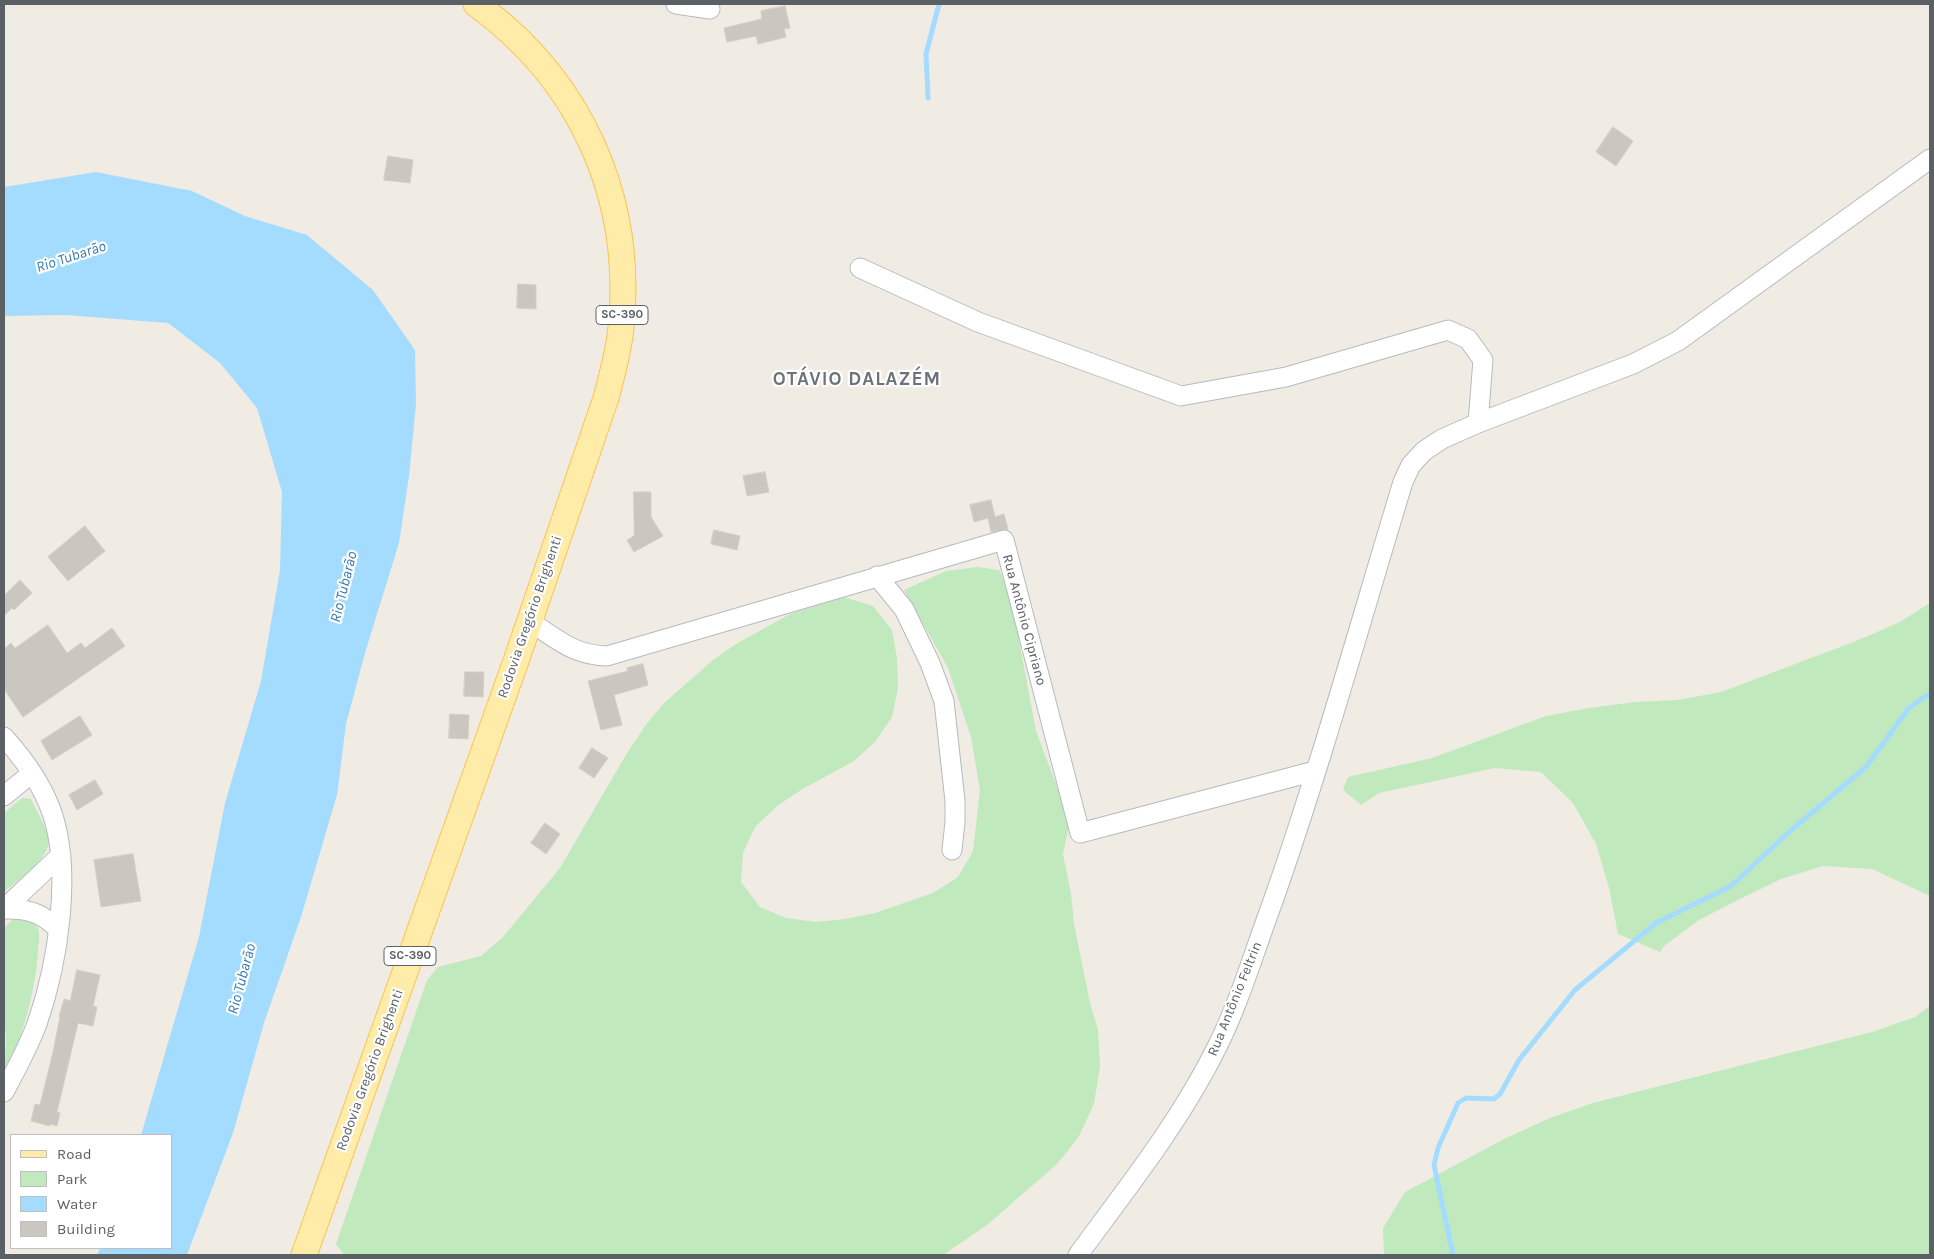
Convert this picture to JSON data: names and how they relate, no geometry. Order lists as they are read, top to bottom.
{
  "streets": {
    "main road": ["SC-390", "Rodovia Gregório Brighenti"],
    "street": ["Rua Antônio Cipriano", "Rua Antônio Feltrin"]
  },
  "crossings": [
    ["Rodovia Gregório Brighenti", "Rua Antônio Cipriano"],
    ["Rua Antônio Cipriano", "Rua Antônio Feltrin"]
  ],
  "districts": ["OTÁVIO DALAZÉM"],
  "water": ["Rio Tubarão"],
  "legend": [
    "Road",
    "Park",
    "Water",
    "Building"
  ]
}
